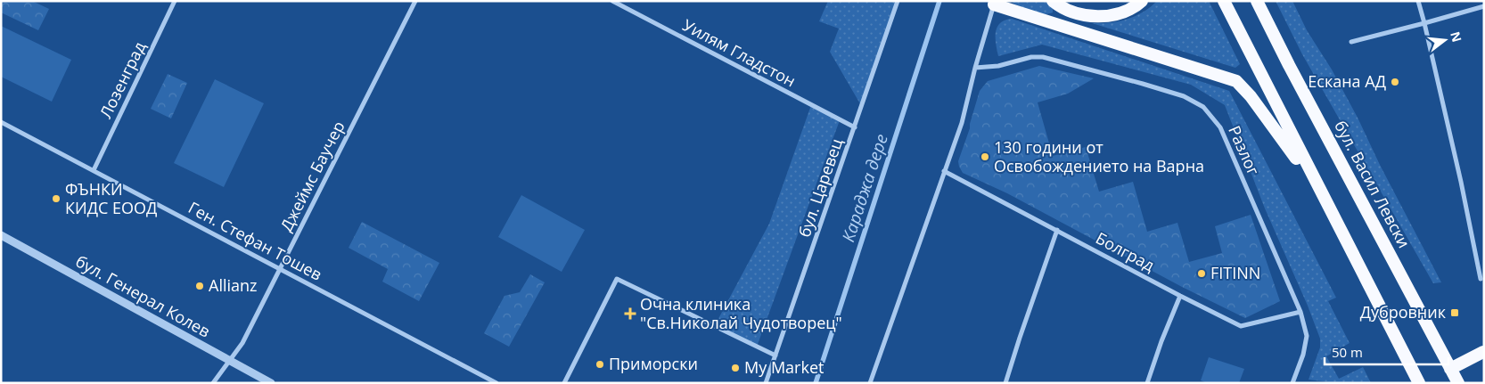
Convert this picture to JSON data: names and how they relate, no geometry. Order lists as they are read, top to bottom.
{
  "streets": {
    "highway": ["бул. Васил Левски"],
    "street": [
      "Уилям Гладстон",
      "Лозенград",
      "Разлог",
      "Джеймс Баучер",
      "бул. Царевец",
      "Ген. Стефан Тошев",
      "Болград",
      "бул. Генерал Колев"
    ]
  },
  "crossings": [
    ["Уилям Гладстон", "бул. Царевец"],
    ["Лозенград", "Ген. Стефан Тошев"],
    ["Разлог", "Болград"],
    ["Джеймс Баучер", "Ген. Стефан Тошев"],
    ["Джеймс Баучер", "бул. Генерал Колев"]
  ],
  "water": ["Караджа дере"],
  "places": {
    "other": [
      "Ескана АД",
      "130 години от Освобождението на Варна",
      "ФЪНКИ КИДС ЕООД",
      "FITINN",
      "Allianz",
      "Приморски",
      "My Market"
    ],
    "transit": ["Дубровник"],
    "health": ["Очна клиника \"Св.Николай Чудотворец\""]
  },
  "scale_bar": "50 m",
  "north": "right"
}
